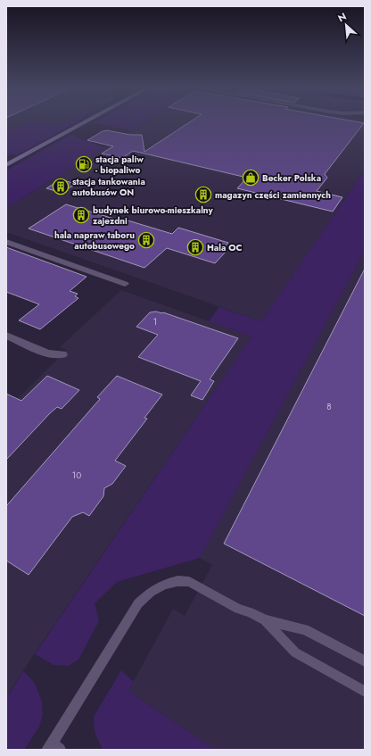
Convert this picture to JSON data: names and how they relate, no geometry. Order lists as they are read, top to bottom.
{
  "places": {
    "fuel station": ["stacja paliw - biopaliwo"],
    "shop": ["Becker Polska"],
    "building": [
      "stacja tankowania autobusów ON",
      "magazyn części zamiennych",
      "budynek biurowo-mieszkalny zajezdni",
      "hala napraw taboru autobusowego",
      "Hala OC"
    ]
  },
  "house_numbers": ["1", "8", "10"],
  "north": "top left"
}
